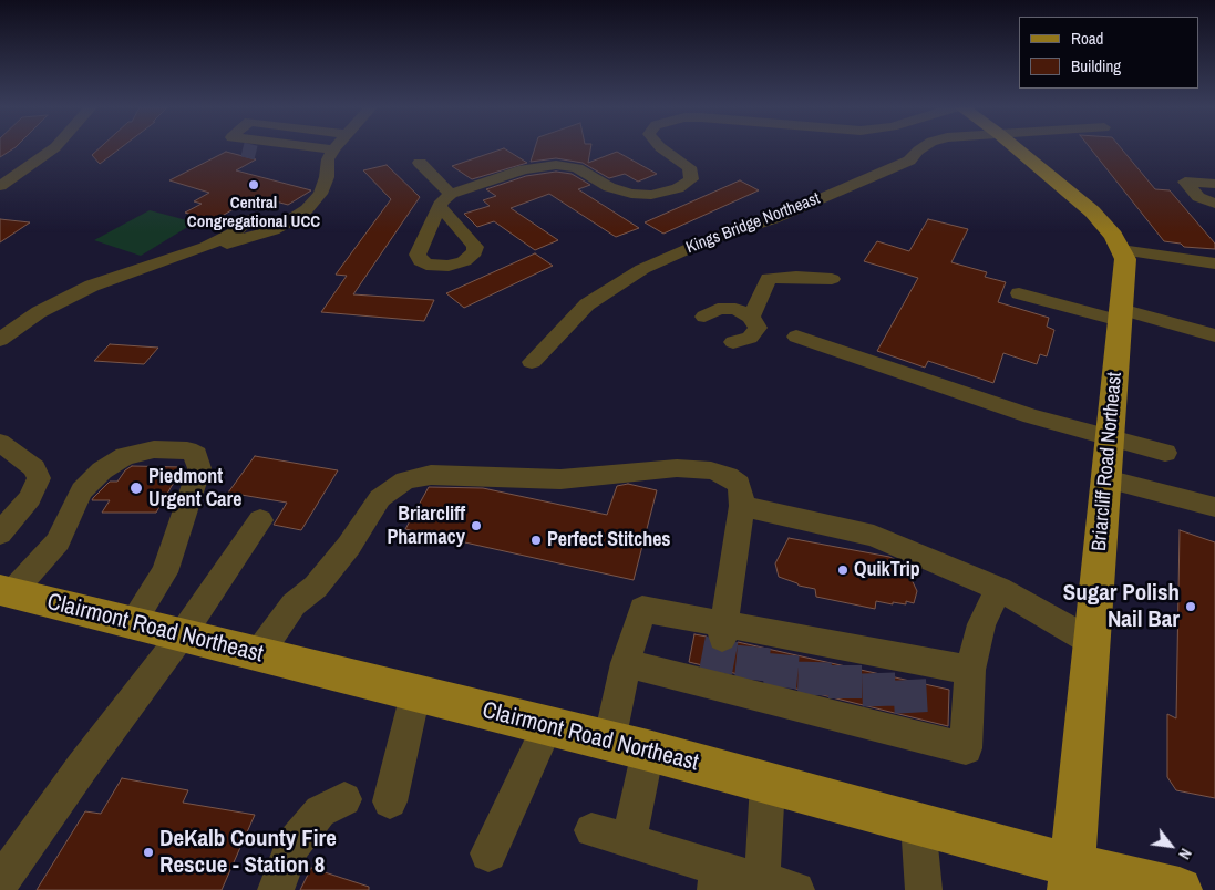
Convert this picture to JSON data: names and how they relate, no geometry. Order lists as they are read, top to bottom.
{
  "streets": {
    "main road": ["Briarcliff Road Northeast", "Clairmont Road Northeast"],
    "street": ["Kings Bridge Northeast"]
  },
  "crossings": [
    ["Briarcliff Road Northeast", "Clairmont Road Northeast"]
  ],
  "places": [
    "Central Congregational UCC",
    "Piedmont Urgent Care",
    "Briarcliff Pharmacy",
    "Perfect Stitches",
    "QuikTrip",
    "Sugar Polish Nail Bar",
    "DeKalb County Fire Rescue - Station 8"
  ],
  "legend": ["Road", "Building"],
  "north": "bottom right"
}
